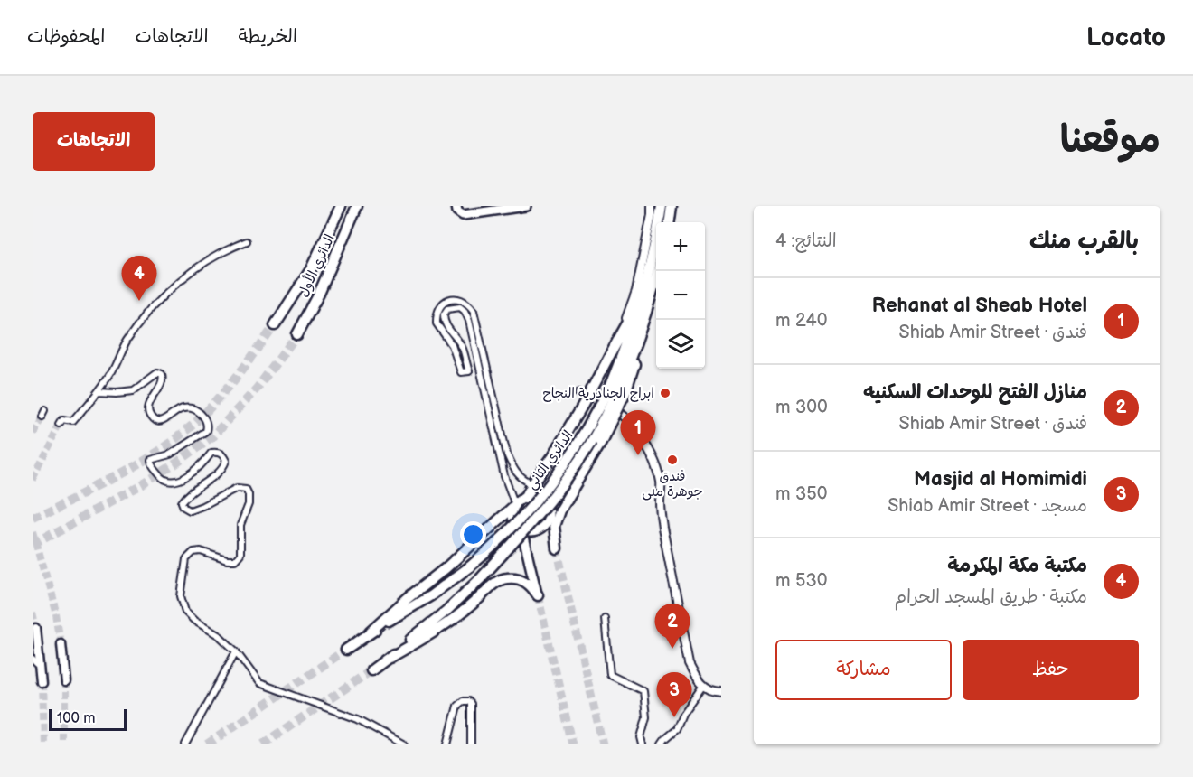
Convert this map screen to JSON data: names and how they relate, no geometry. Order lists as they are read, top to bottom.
{
  "streets": {
    "highway": ["الدائري الأول", "الدائري الثاني"]
  },
  "places": ["ابراج الجنادرية النجاح", "فندق جوهرة منى"],
  "scale_bar": "100 m",
  "page": {
    "header": "Locato",
    "nav": ["الخريطة", "الاتجاهات", "المحفوظات"],
    "title": "موقعنا",
    "buttons": [
      "الاتجاهات",
      ["حفظ", "مشاركة"]
    ],
    "heading": ["بالقرب منك", "النتائج: 4"],
    "map_buttons": ["+", "−"],
    "pins": [
      "4",
      "1",
      "2",
      "3"
    ],
    "list": [
      {
        "mark": "1",
        "name": "Rehanat al Sheab Hotel",
        "note": "فندق · Shiab Amir Street",
        "value": "240 m"
      },
      {
        "mark": "2",
        "name": "منازل الفتح للوحدات السكنيه",
        "note": "فندق · Shiab Amir Street",
        "value": "300 m"
      },
      {
        "mark": "3",
        "name": "Masjid al Homimidi",
        "note": "مسجد · Shiab Amir Street",
        "value": "350 m"
      },
      {
        "mark": "4",
        "name": "مكتبة مكة المكرمة",
        "note": "مكتبة · طريق المسجد الحرام",
        "value": "530 m"
      }
    ],
    "scale": "100 m"
  }
}
